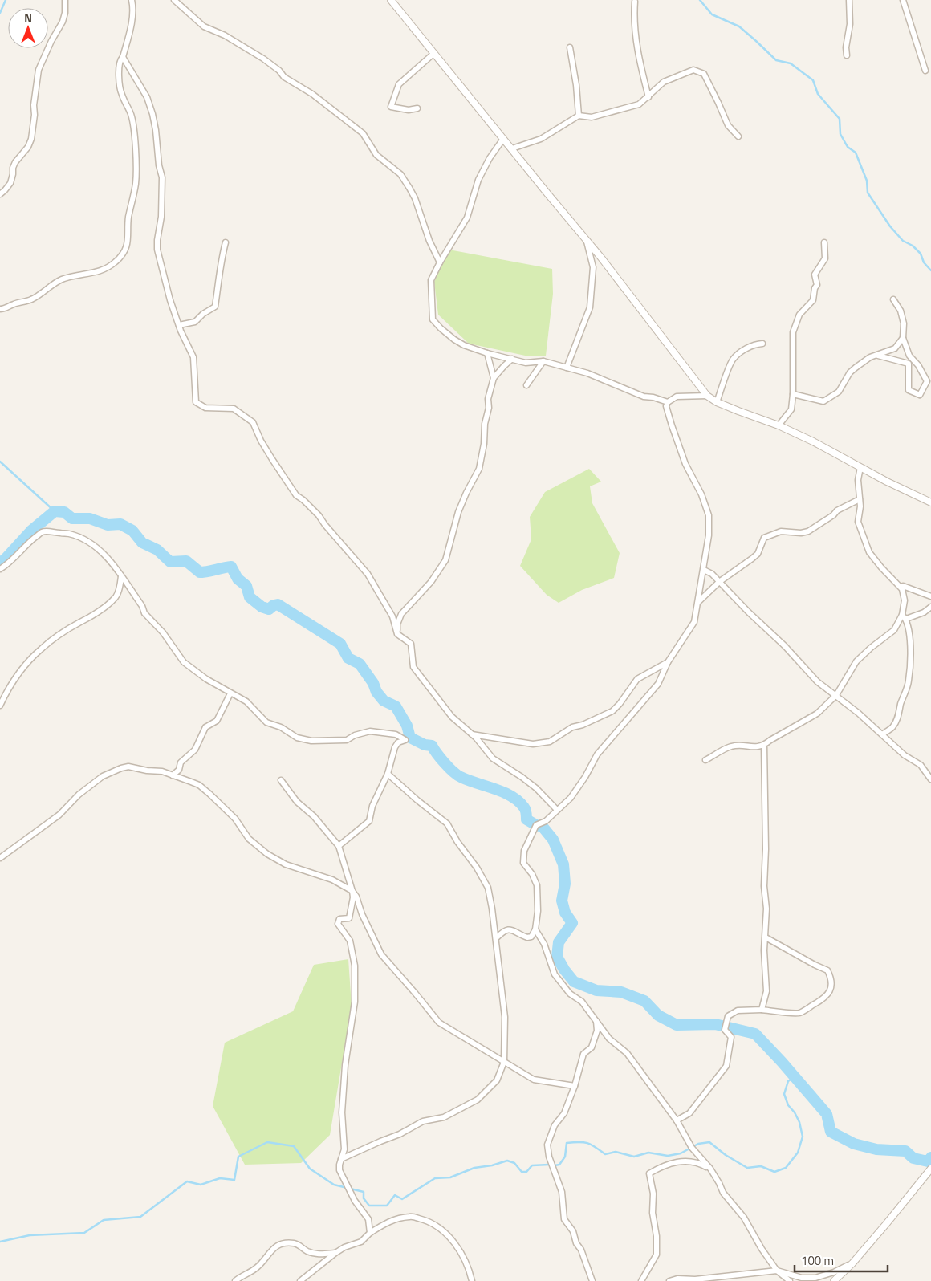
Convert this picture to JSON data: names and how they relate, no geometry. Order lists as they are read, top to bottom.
{
  "scale_bar": "100 m",
  "north": "top"
}
